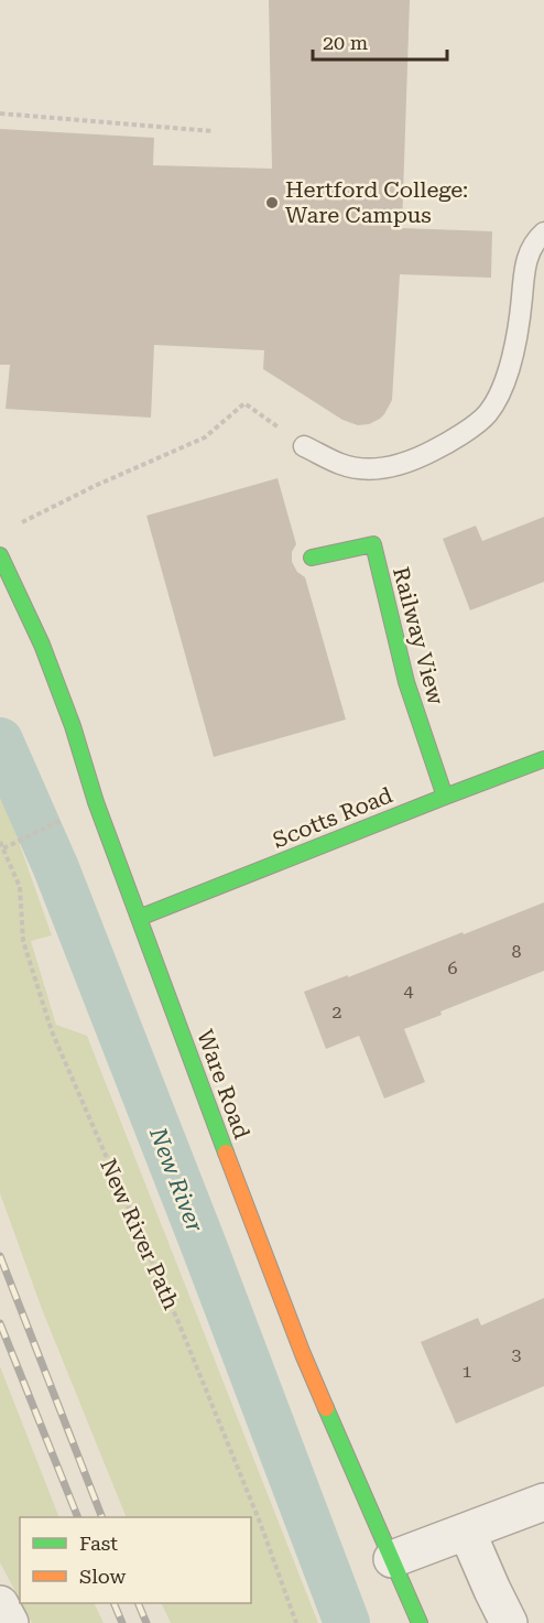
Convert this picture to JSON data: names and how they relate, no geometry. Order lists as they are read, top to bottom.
{
  "streets": {
    "main road": ["Railway View", "Scotts Road", "Ware Road"],
    "path": ["New River Path"]
  },
  "crossings": [
    ["Railway View", "Scotts Road"],
    ["Scotts Road", "Ware Road"]
  ],
  "water": ["New River"],
  "places": ["Hertford College: Ware Campus"],
  "house_numbers": [
    "8",
    "6",
    "4",
    "2",
    "3",
    "1"
  ],
  "legend": ["Fast", "Slow"],
  "scale_bar": "20 m"
}
